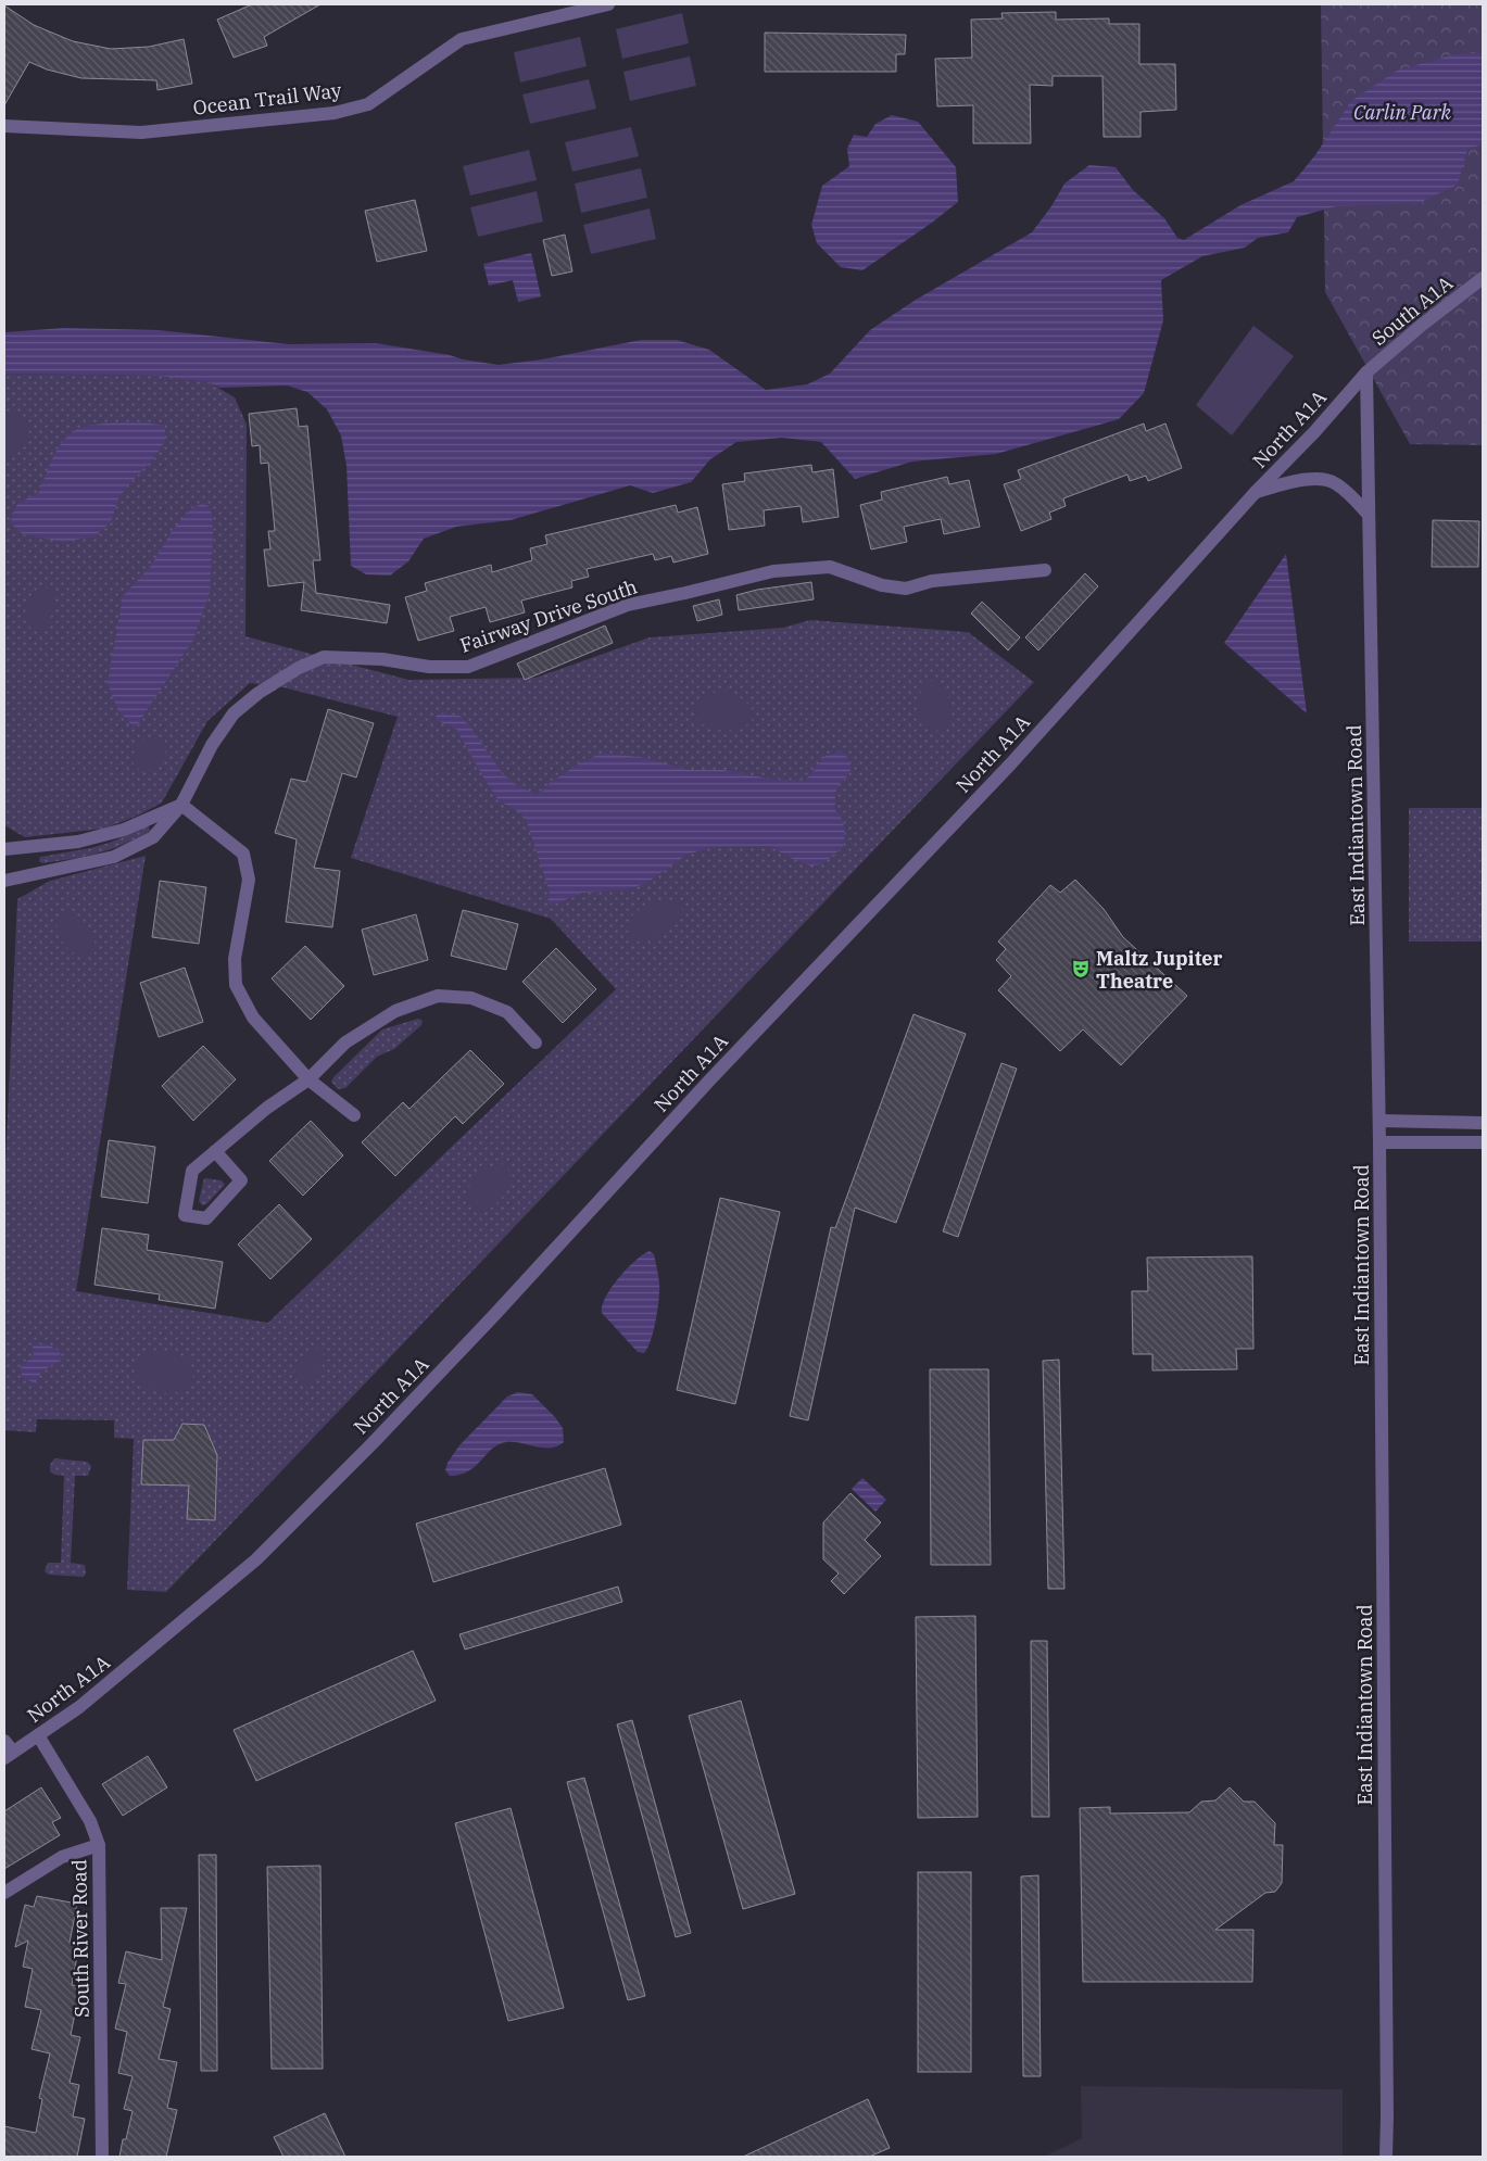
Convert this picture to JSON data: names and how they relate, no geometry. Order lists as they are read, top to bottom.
{
  "streets": {
    "street": [
      "Ocean Trail Way",
      "South A1A",
      "North A1A",
      "Fairway Drive South",
      "East Indiantown Road",
      "South River Road"
    ]
  },
  "crossings": [
    ["South A1A", "North A1A"],
    ["South A1A", "East Indiantown Road"],
    ["North A1A", "East Indiantown Road"],
    ["North A1A", "South River Road"]
  ],
  "parks": ["Carlin Park"],
  "places": {
    "theatre": ["Maltz Jupiter Theatre"]
  }
}
